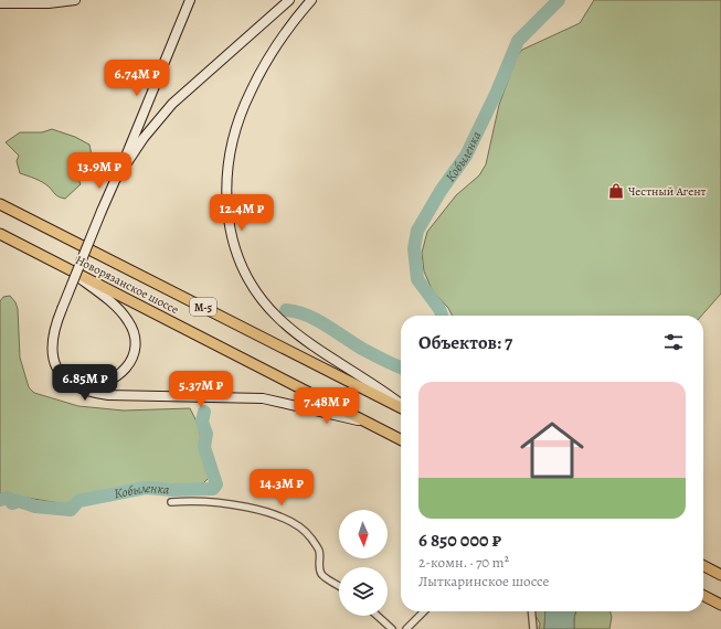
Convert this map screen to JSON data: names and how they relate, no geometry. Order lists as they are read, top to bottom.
{
  "streets": {
    "highway": ["Новорязанское шоссе", "М-5"]
  },
  "water": ["Кобыленка"],
  "places": {
    "shop": ["Честный Агент"]
  },
  "north": "bottom",
  "page": {
    "price": [
      "6.74M ₽",
      "13.9M ₽",
      "12.4M ₽",
      "6.85M ₽",
      "5.37M ₽",
      "7.48M ₽",
      "14.3M ₽"
    ],
    "heading": "Объектов: 7",
    "list": [
      {
        "name": "6 850 000 ₽",
        "note": "2-комн. · 70 m² · Лыткаринское шоссе"
      }
    ]
  }
}
